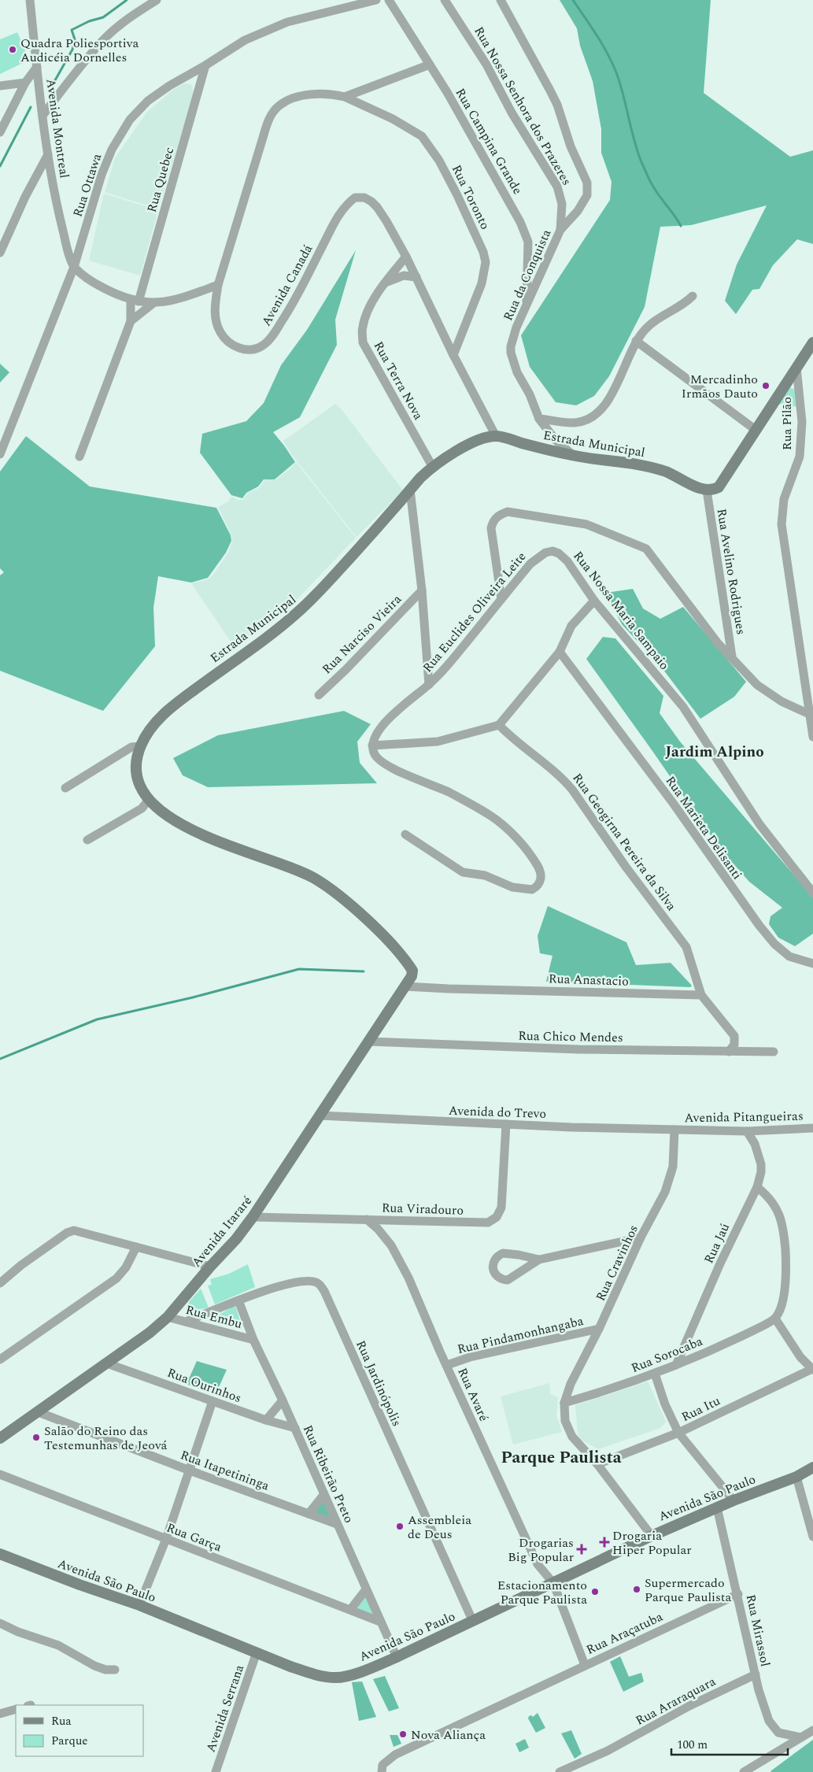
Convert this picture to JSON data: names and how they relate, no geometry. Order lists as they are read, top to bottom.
{
  "streets": {
    "main road": ["Estrada Municipal", "Avenida Itararé", "Avenida São Paulo"],
    "street": [
      "Rua Nossa Senhora dos Prazeres",
      "Avenida Montreal",
      "Rua Campina Grande",
      "Rua Quebec",
      "Rua Ottawa",
      "Rua Toronto",
      "Rua da Conquista",
      "Avenida Canadá",
      "Rua Terra Nova",
      "Rua Pilão",
      "Rua Avelino Rodrigues",
      "Rua Nossa Maria Sampaio",
      "Rua Euclides Oliveira Leite",
      "Rua Narciso Vieira",
      "Rua Marieta Delisanti",
      "Rua Geogirna Pereira da Silva",
      "Rua Anastacio",
      "Rua Chico Mendes",
      "Avenida do Trevo",
      "Avenida Pitangueiras",
      "Rua Viradouro",
      "Rua Jaú",
      "Rua Cravinhos",
      "Rua Embu",
      "Rua Pindamonhangaba",
      "Rua Sorocaba",
      "Rua Jardinópolis",
      "Rua Ourinhos",
      "Rua Avaré",
      "Rua Itu",
      "Rua Itapetininga",
      "Rua Ribeirão Preto",
      "Rua Garça",
      "Rua Mirassol",
      "Rua Araçatuba",
      "Rua Araraquara",
      "Avenida Serrana"
    ]
  },
  "crossings": [
    ["Rua Nossa Senhora dos Prazeres", "Rua da Conquista"],
    ["Avenida Montreal", "Rua Ottawa"],
    ["Rua Campina Grande", "Rua da Conquista"],
    ["Rua Campina Grande", "Avenida Canadá"],
    ["Rua Quebec", "Rua Ottawa"],
    ["Rua Toronto", "Avenida Canadá"],
    ["Rua da Conquista", "Estrada Municipal"],
    ["Avenida Canadá", "Rua Terra Nova"],
    ["Avenida Canadá", "Estrada Municipal"],
    ["Rua Terra Nova", "Estrada Municipal"],
    ["Estrada Municipal", "Rua Avelino Rodrigues"],
    ["Estrada Municipal", "Avenida Itararé"],
    ["Rua Nossa Maria Sampaio", "Rua Euclides Oliveira Leite"],
    ["Rua Geogirna Pereira da Silva", "Rua Anastacio"],
    ["Rua Anastacio", "Avenida Itararé"],
    ["Rua Chico Mendes", "Avenida Itararé"],
    ["Avenida do Trevo", "Avenida Pitangueiras"],
    ["Avenida do Trevo", "Rua Viradouro"],
    ["Avenida do Trevo", "Avenida Itararé"],
    ["Avenida do Trevo", "Rua Cravinhos"],
    ["Avenida Pitangueiras", "Rua Jaú"],
    ["Avenida Pitangueiras", "Rua Cravinhos"],
    ["Rua Viradouro", "Avenida Itararé"],
    ["Rua Viradouro", "Rua Avaré"],
    ["Avenida Itararé", "Rua Embu"],
    ["Avenida Itararé", "Rua Ourinhos"],
    ["Avenida Itararé", "Rua Itapetininga"],
    ["Rua Jaú", "Rua Sorocaba"],
    ["Rua Cravinhos", "Rua Pindamonhangaba"],
    ["Rua Cravinhos", "Rua Sorocaba"],
    ["Rua Embu", "Rua Jardinópolis"],
    ["Rua Embu", "Rua Ribeirão Preto"],
    ["Rua Pindamonhangaba", "Rua Avaré"],
    ["Rua Jardinópolis", "Rua Ribeirão Preto"],
    ["Rua Jardinópolis", "Avenida São Paulo"],
    ["Rua Ourinhos", "Rua Ribeirão Preto"],
    ["Rua Avaré", "Avenida São Paulo"],
    ["Rua Avaré", "Rua Araçatuba"],
    ["Rua Itapetininga", "Rua Ribeirão Preto"],
    ["Rua Ribeirão Preto", "Avenida São Paulo"],
    ["Rua Ribeirão Preto", "Rua Garça"],
    ["Avenida São Paulo", "Rua Mirassol"],
    ["Avenida São Paulo", "Avenida Serrana"],
    ["Rua Mirassol", "Rua Araçatuba"],
    ["Rua Mirassol", "Rua Araraquara"]
  ],
  "districts": ["Jardim Alpino", "Parque Paulista"],
  "places": {
    "other": [
      "Quadra Poliesportiva Audicéia Dornelles",
      "Mercadinho Irmãos Dauto",
      "Salão do Reino das Testemunhas de Jeová",
      "Assembleia de Deus",
      "Supermercado Parque Paulista",
      "Estacionamento Parque Paulista",
      "Nova Aliança"
    ],
    "health": ["Drogaria Hiper Popular", "Drogarias Big Popular"]
  },
  "legend": ["Rua", "Parque"],
  "scale_bar": "100 m"
}
